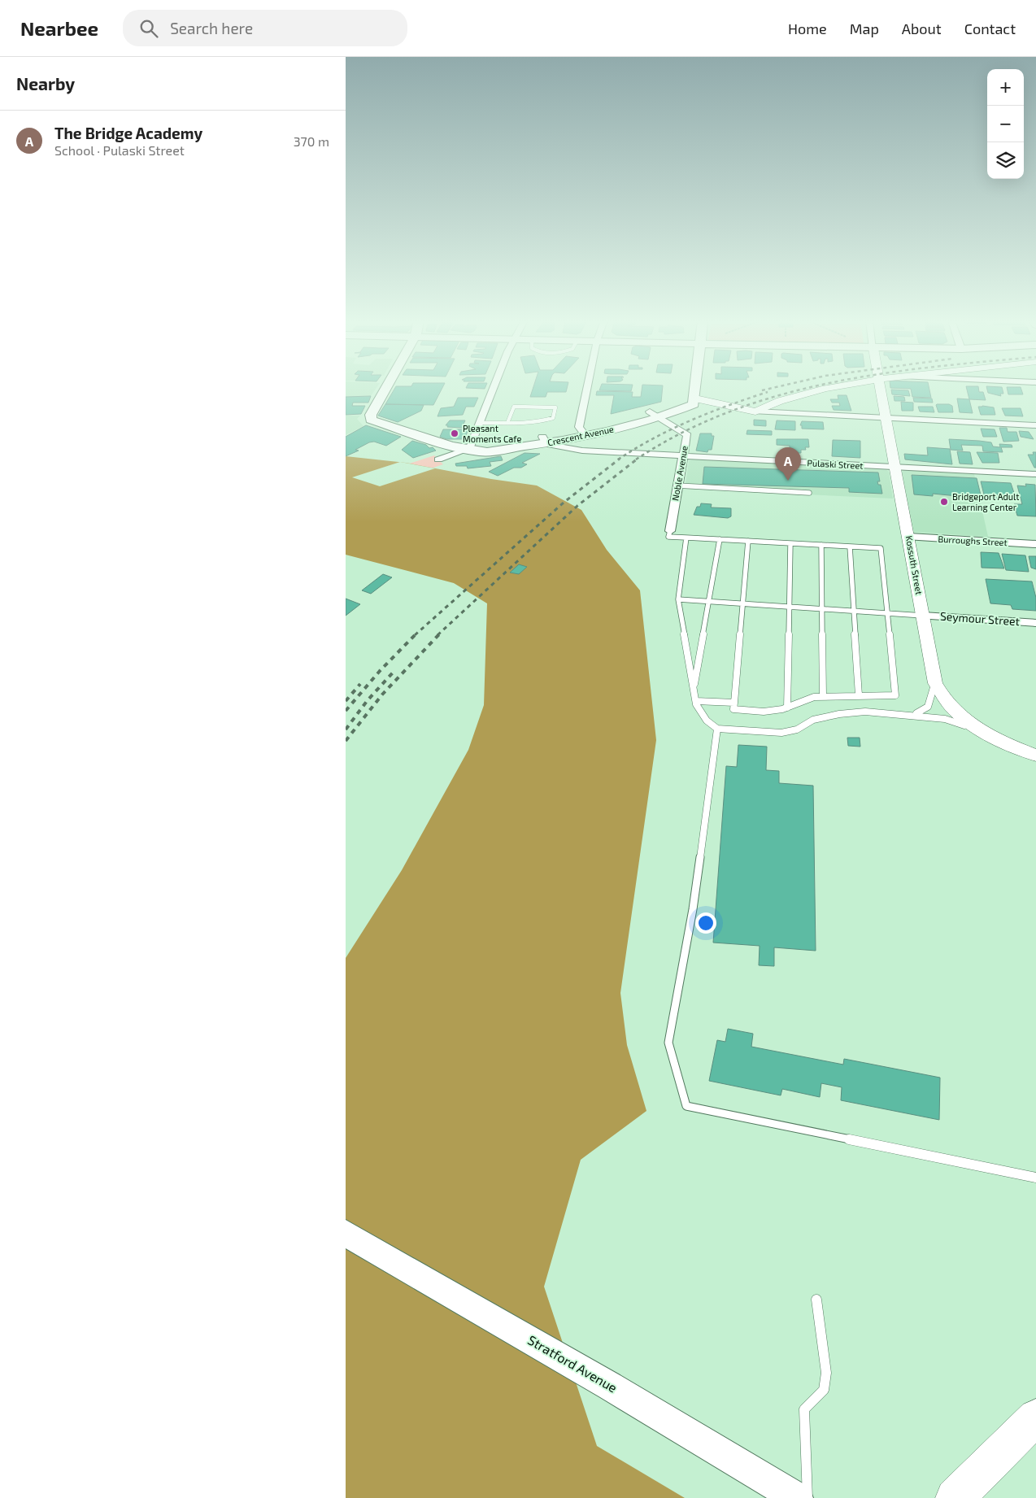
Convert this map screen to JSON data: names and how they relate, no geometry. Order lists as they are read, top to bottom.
{
  "streets": {
    "main road": ["Crescent Avenue", "Stratford Avenue"],
    "street": [
      "Pulaski Street",
      "Noble Avenue",
      "Burroughs Street",
      "Kossuth Street",
      "Seymour Street"
    ]
  },
  "crossings": [
    ["Crescent Avenue", "Pulaski Street"],
    ["Crescent Avenue", "Noble Avenue"],
    ["Pulaski Street", "Noble Avenue"],
    ["Pulaski Street", "Kossuth Street"],
    ["Burroughs Street", "Kossuth Street"],
    ["Kossuth Street", "Seymour Street"]
  ],
  "places": ["Pleasant Moments Cafe", "Bridgeport Adult Learning Center"],
  "page": {
    "header": "Nearbee",
    "search": "Search here",
    "nav": [
      "Home",
      "Map",
      "About",
      "Contact"
    ],
    "heading": "Nearby",
    "map_buttons": ["+", "−"],
    "list": [
      {
        "mark": "A",
        "name": "The Bridge Academy",
        "note": "School · Pulaski Street",
        "value": "370 m"
      }
    ],
    "pins": "A"
  }
}
